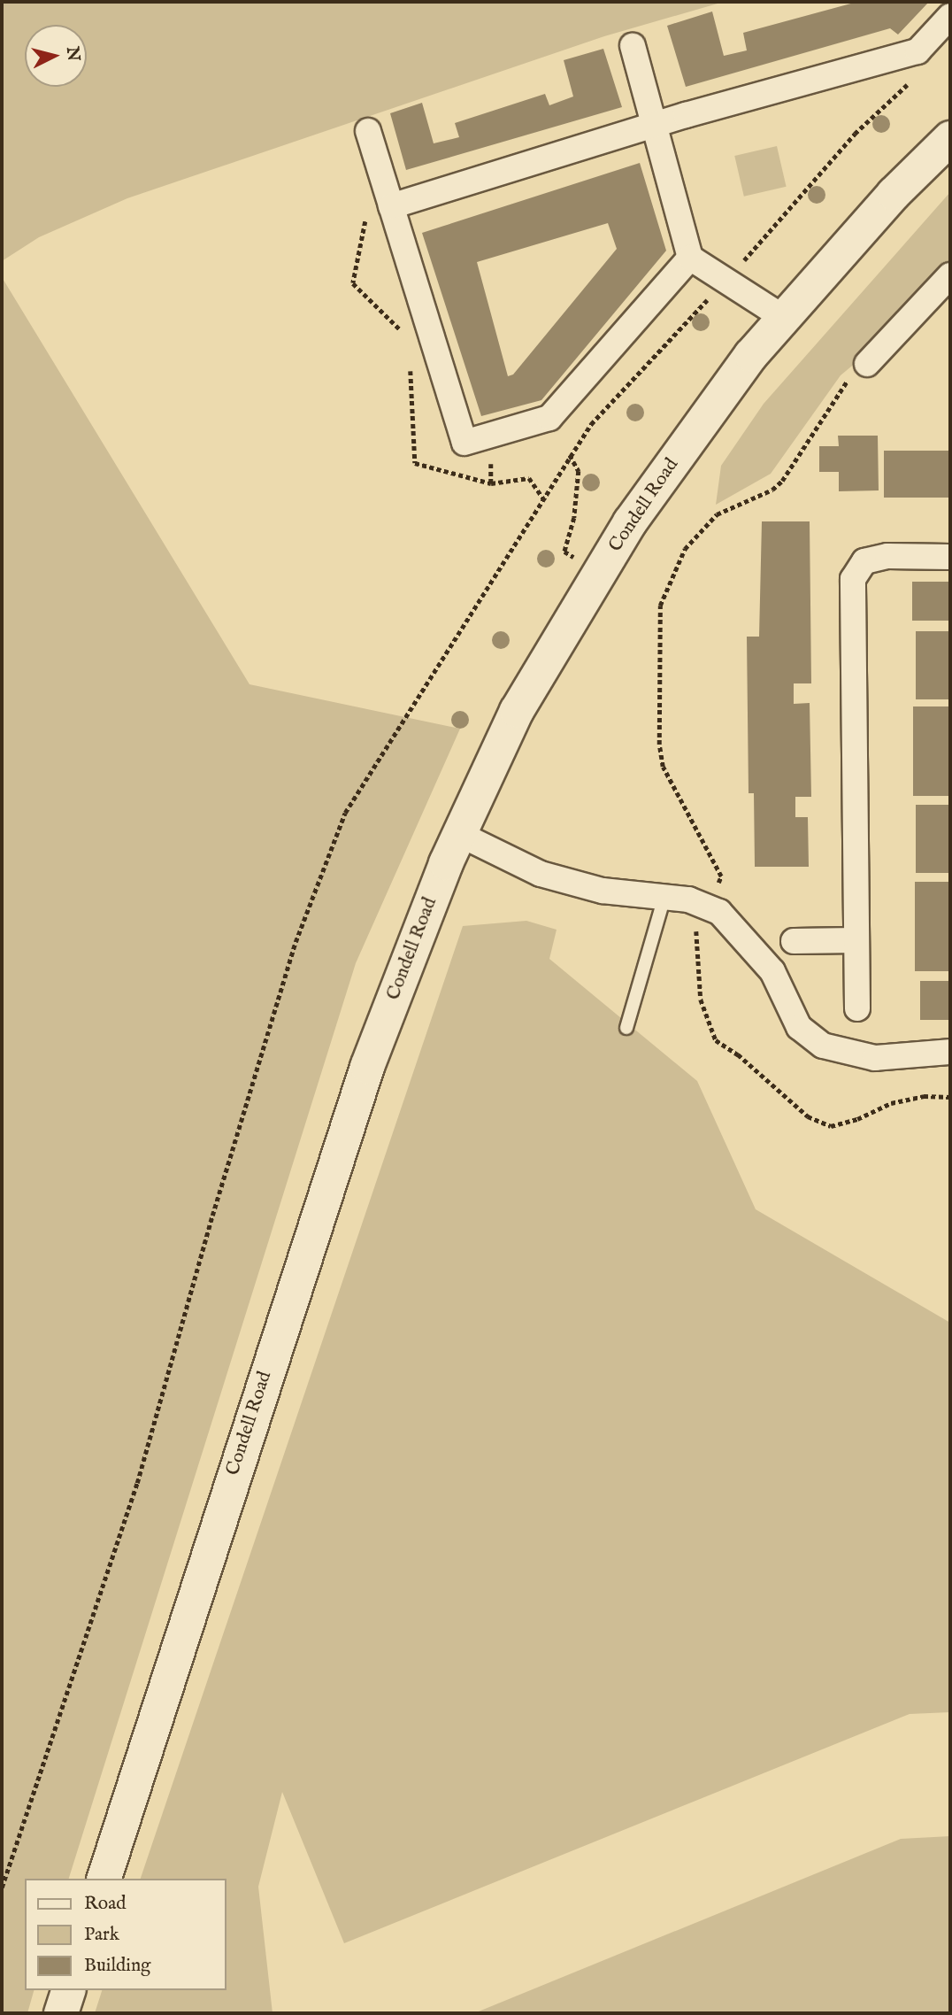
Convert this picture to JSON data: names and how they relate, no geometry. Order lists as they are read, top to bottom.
{
  "streets": {
    "main road": ["Condell Road"]
  },
  "legend": ["Road", "Park", "Building"],
  "north": "right"
}
